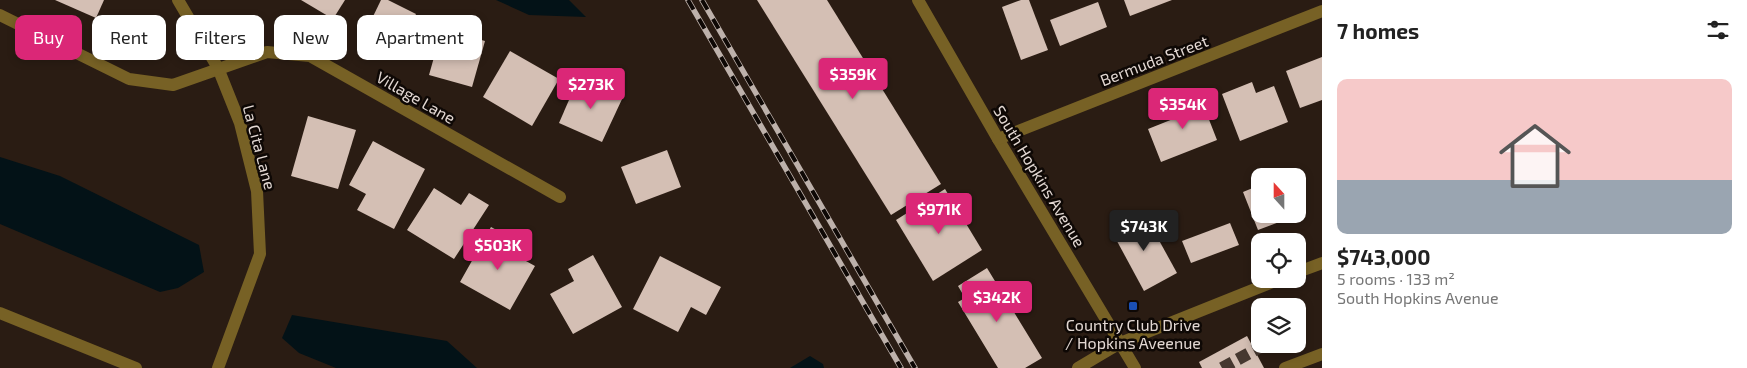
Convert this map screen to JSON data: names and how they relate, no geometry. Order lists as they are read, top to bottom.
{
  "streets": {
    "street": [
      "Bermuda Street",
      "Village Lane",
      "La Cita Lane",
      "South Hopkins Avenue"
    ]
  },
  "crossings": [
    ["Bermuda Street", "South Hopkins Avenue"],
    ["Village Lane", "La Cita Lane"]
  ],
  "places": {
    "transit": ["Country Club Drive / Hopkins Aveenue"]
  },
  "north": "top",
  "page": {
    "heading": "7 homes",
    "chip": [
      "Buy",
      "Rent",
      "Filters",
      "New",
      "Apartment"
    ],
    "price": [
      "$359K",
      "$273K",
      "$354K",
      "$971K",
      "$743K",
      "$503K",
      "$342K"
    ],
    "list": [
      {
        "name": "$743,000",
        "note": "5 rooms · 133 m² · South Hopkins Avenue"
      }
    ]
  }
}
